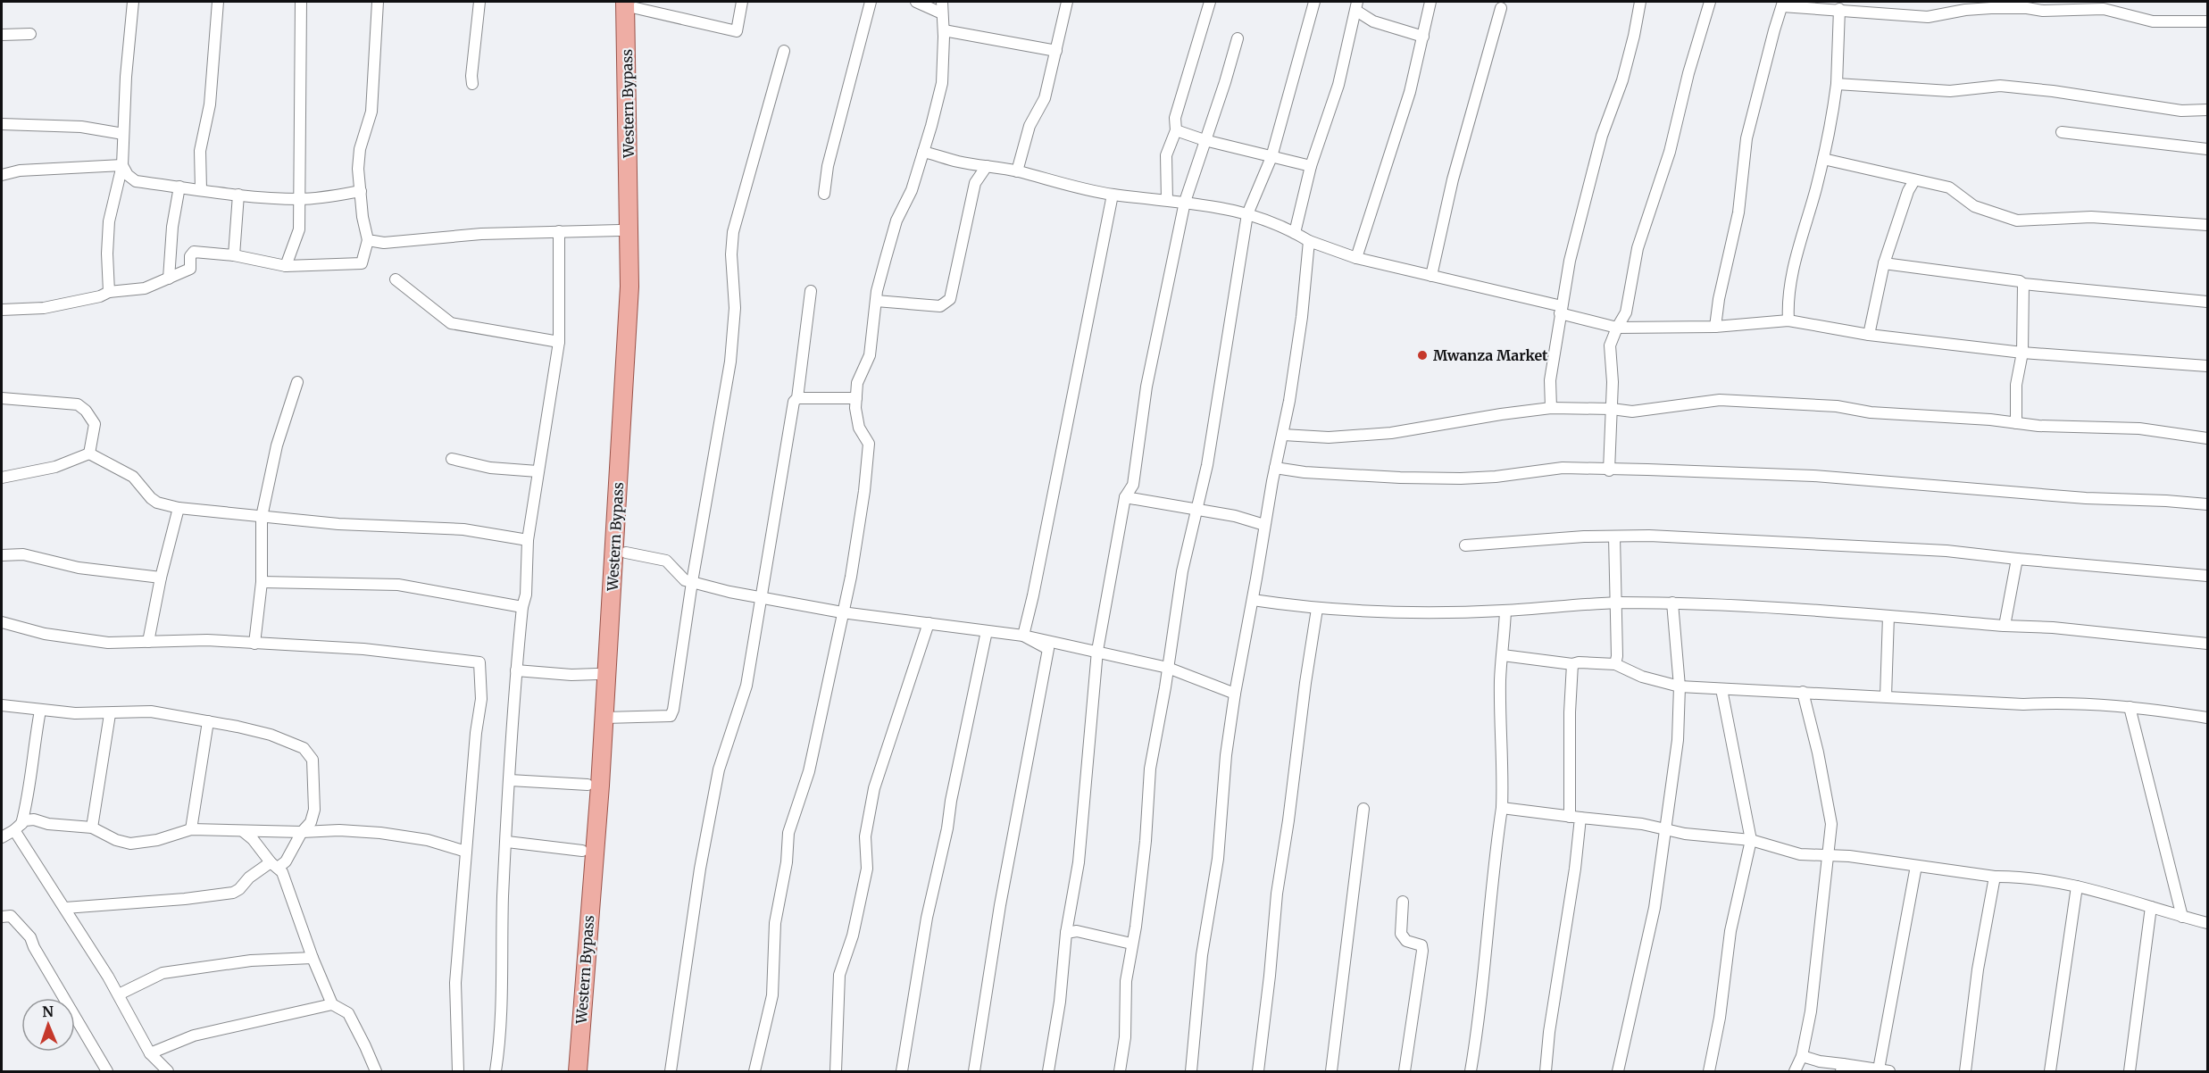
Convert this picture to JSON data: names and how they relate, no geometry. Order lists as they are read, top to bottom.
{
  "streets": {
    "main road": ["Western Bypass"]
  },
  "places": ["Mwanza Market"],
  "north": "top"
}
